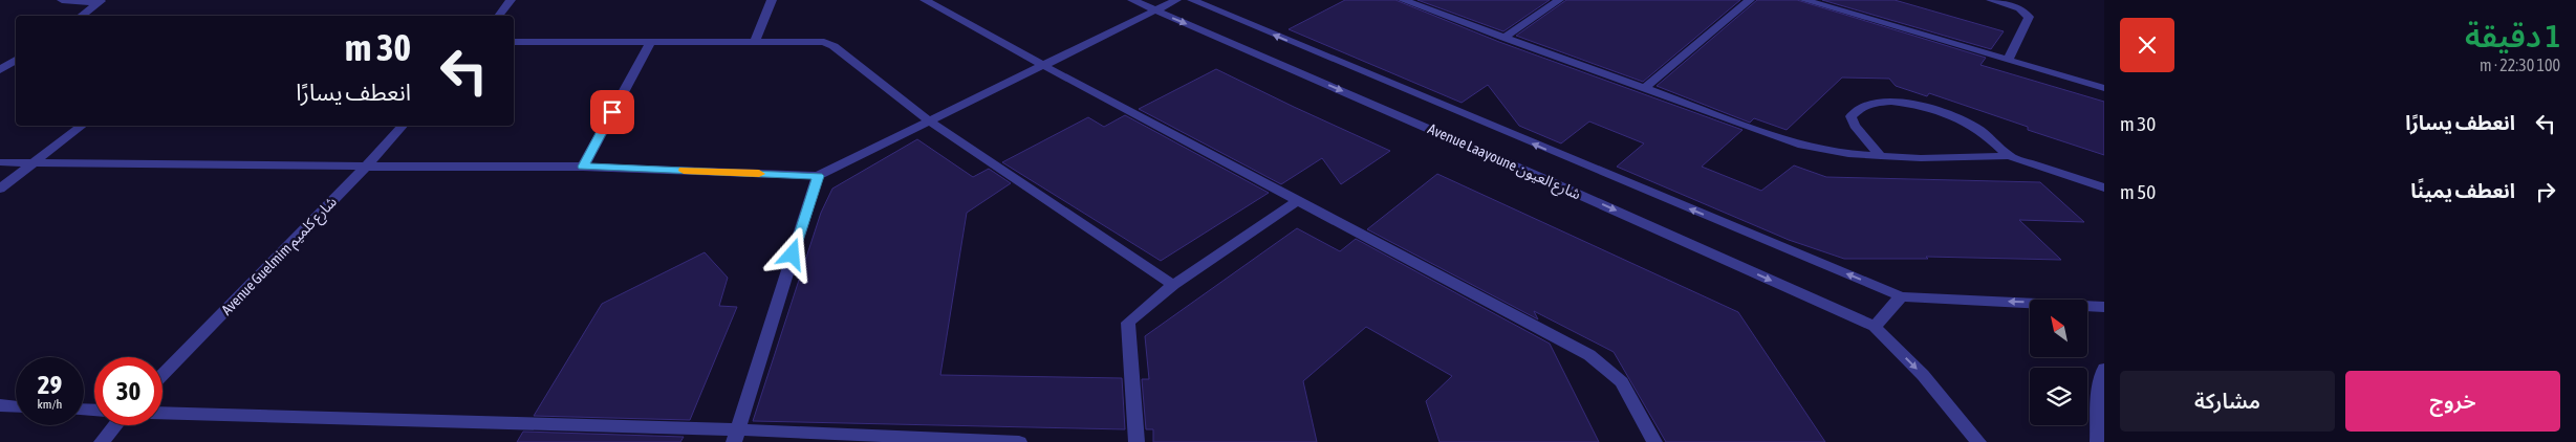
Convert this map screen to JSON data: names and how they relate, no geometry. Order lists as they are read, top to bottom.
{
  "streets": {
    "street": ["Avenue Laayoune شارع العيون", "Avenue Guelmim شارع كلميم"]
  },
  "north": "top left",
  "page": {
    "heading": ["1 دقيقة", "100 m · 22:30"],
    "turn": ["30 m", "انعطف يسارًا"],
    "list": [
      {
        "name": "انعطف يسارًا",
        "value": "30 m"
      },
      {
        "name": "انعطف يمينًا",
        "value": "50 m"
      }
    ],
    "speed": "29 km/h",
    "limit": "30",
    "buttons": ["خروج", "مشاركة"]
  }
}
